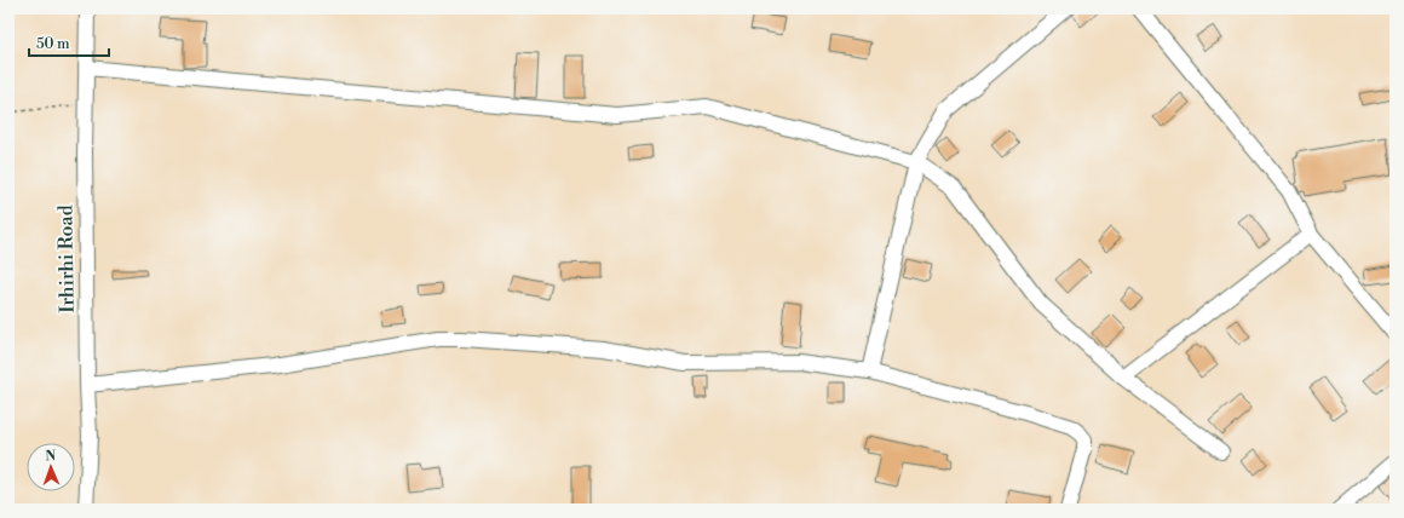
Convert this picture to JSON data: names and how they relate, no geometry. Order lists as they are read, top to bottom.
{
  "streets": {
    "street": ["Irhirhi Road"]
  },
  "scale_bar": "50 m",
  "north": "top"
}
